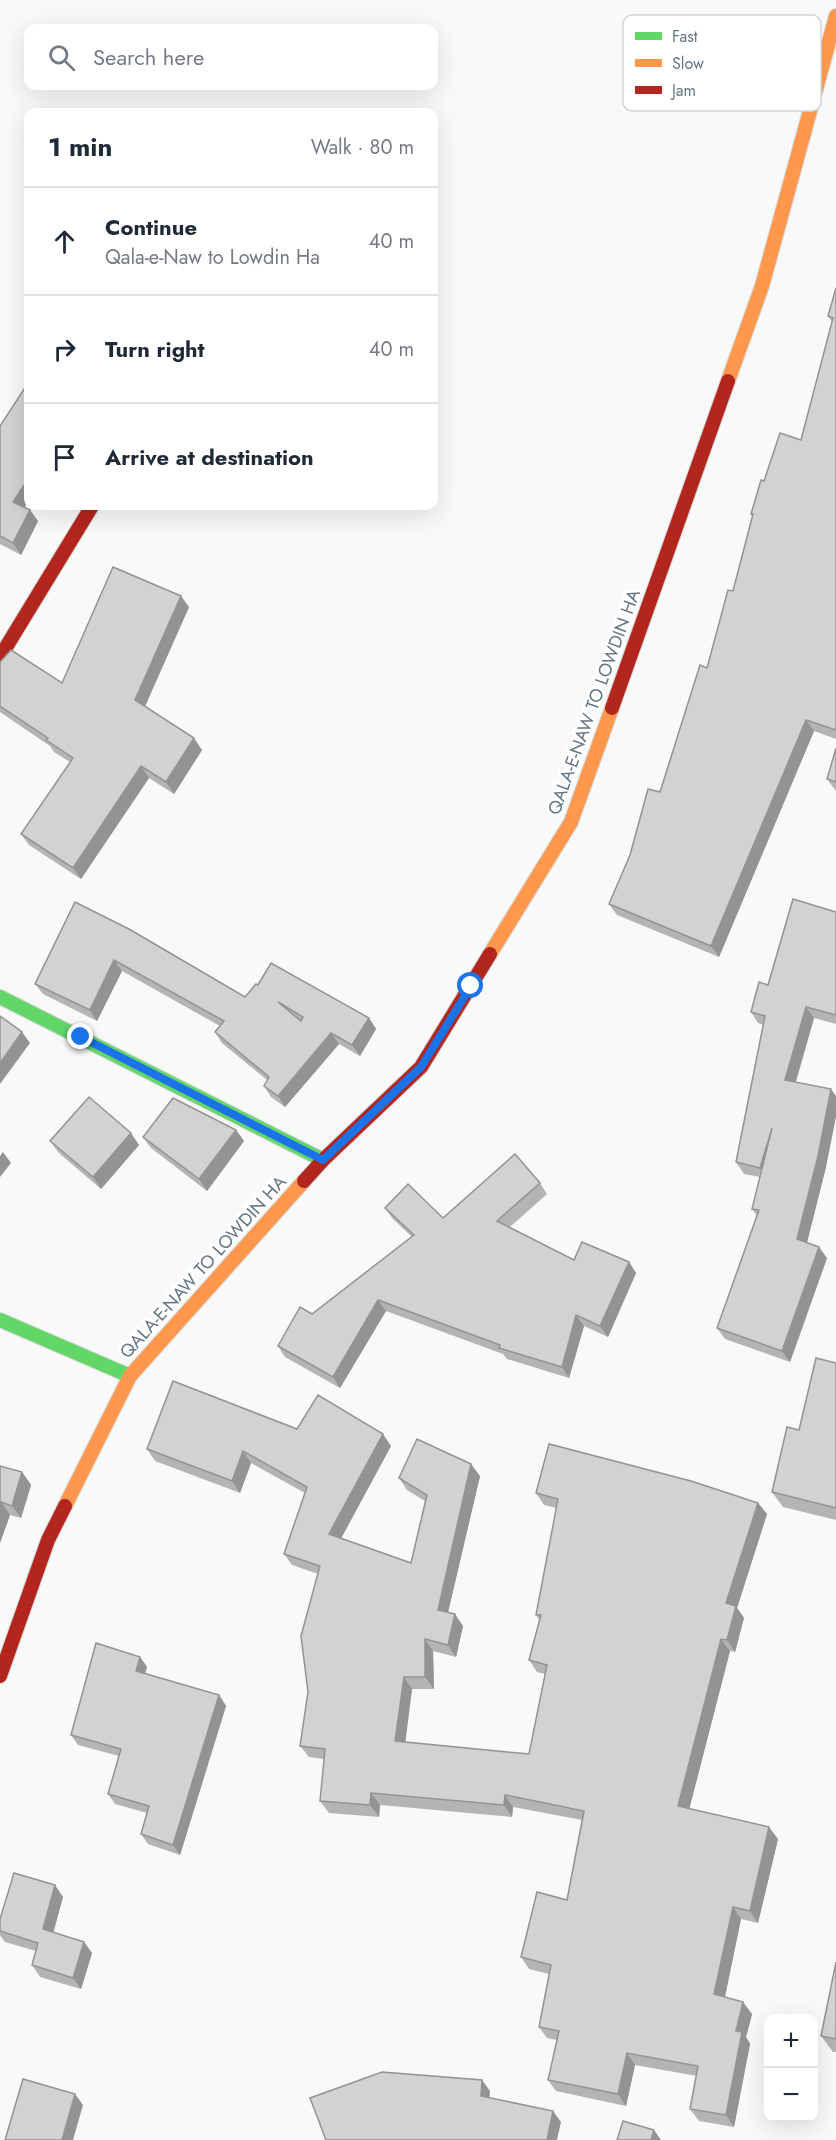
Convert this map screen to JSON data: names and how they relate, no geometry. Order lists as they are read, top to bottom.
{
  "streets": {
    "main road": ["QALA-E-NAW TO LOWDIN HA"]
  },
  "legend": ["Fast", "Slow", "Jam"],
  "page": {
    "search": "Search here",
    "heading": ["1 min", "Walk · 80 m"],
    "list": [
      ["Continue", "Qala-e-Naw to Lowdin Ha", "40 m"],
      ["Turn right", "40 m"],
      "Arrive at destination"
    ],
    "map_buttons": ["+", "−"]
  }
}
